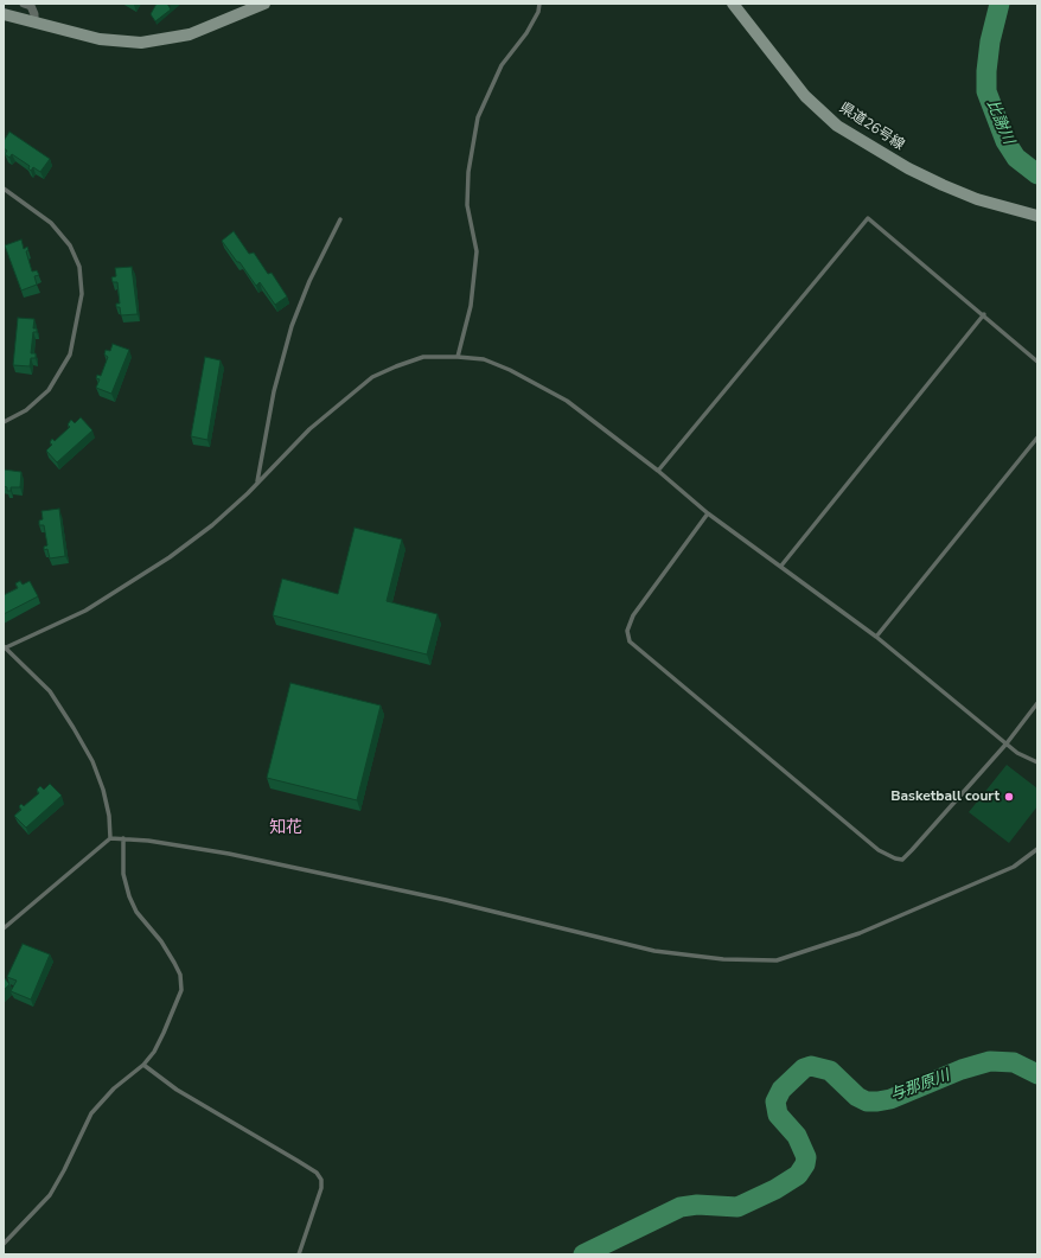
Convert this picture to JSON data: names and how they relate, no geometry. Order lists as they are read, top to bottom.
{
  "streets": {
    "main road": ["県道26号線"]
  },
  "districts": ["知花"],
  "water": ["比謝川", "与那原川"],
  "places": ["Basketball court"]
}
